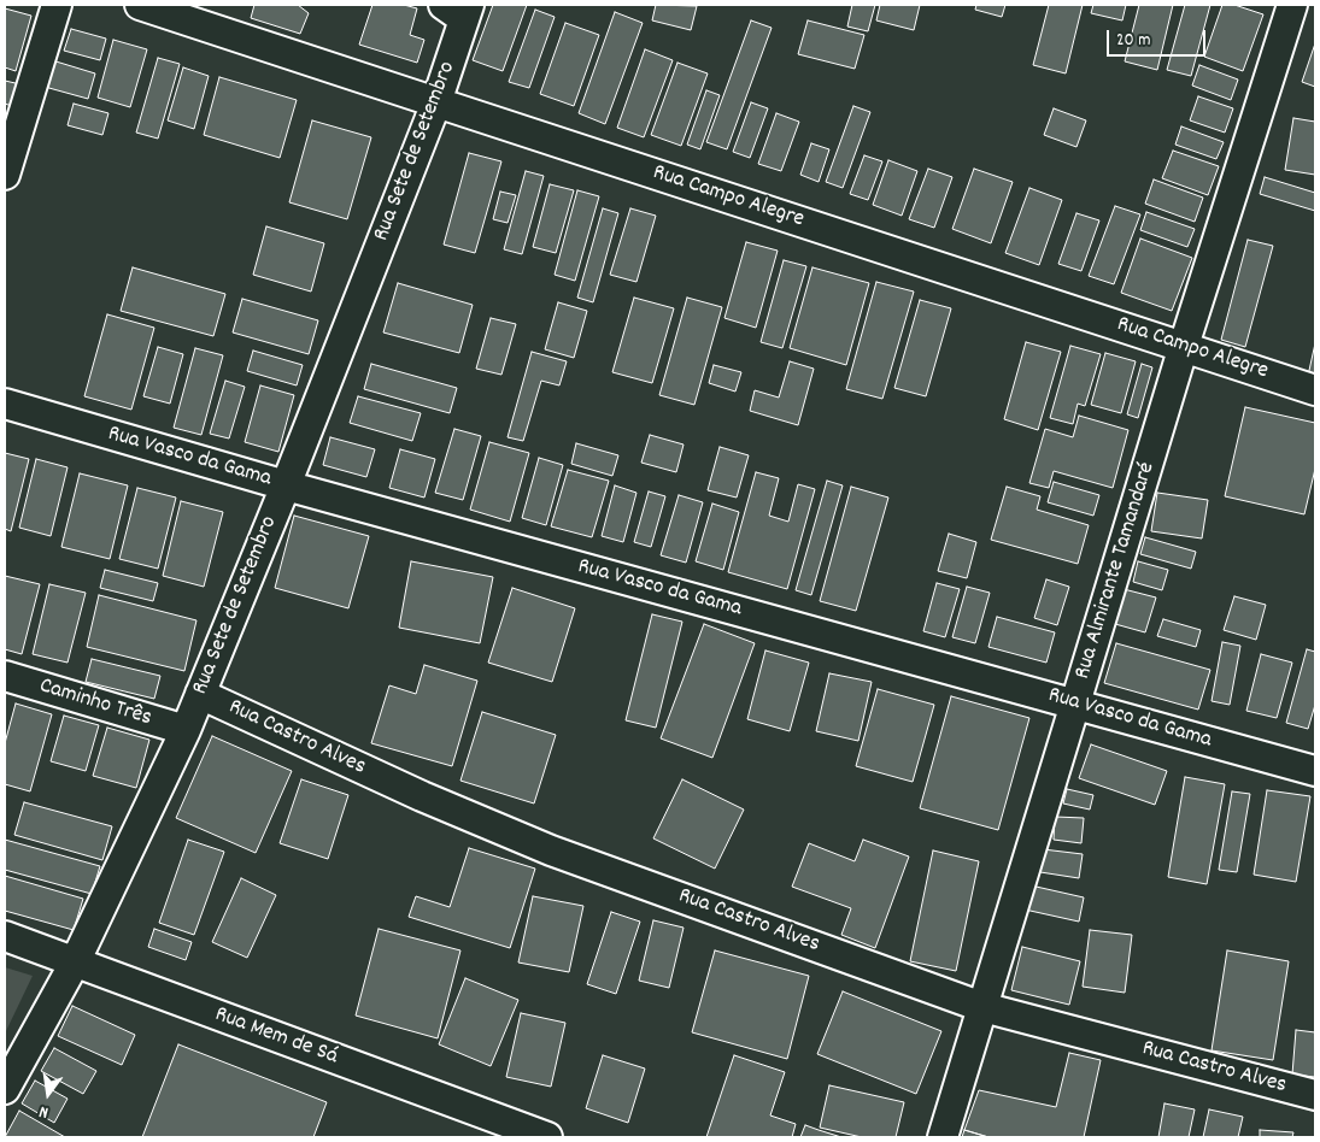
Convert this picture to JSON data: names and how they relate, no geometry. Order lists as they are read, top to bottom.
{
  "streets": {
    "street": [
      "Rua Sete de Setembro",
      "Rua Campo Alegre",
      "Rua Vasco da Gama",
      "Rua Almirante Tamandaré",
      "Caminho Três",
      "Rua Castro Alves",
      "Rua Mem de Sá"
    ]
  },
  "crossings": [
    ["Rua Sete de Setembro", "Rua Campo Alegre"],
    ["Rua Sete de Setembro", "Rua Vasco da Gama"],
    ["Rua Sete de Setembro", "Caminho Três"],
    ["Rua Sete de Setembro", "Rua Castro Alves"],
    ["Rua Sete de Setembro", "Rua Mem de Sá"],
    ["Rua Campo Alegre", "Rua Almirante Tamandaré"],
    ["Rua Vasco da Gama", "Rua Almirante Tamandaré"],
    ["Rua Almirante Tamandaré", "Rua Castro Alves"]
  ],
  "scale_bar": "20 m",
  "north": "bottom"
}
